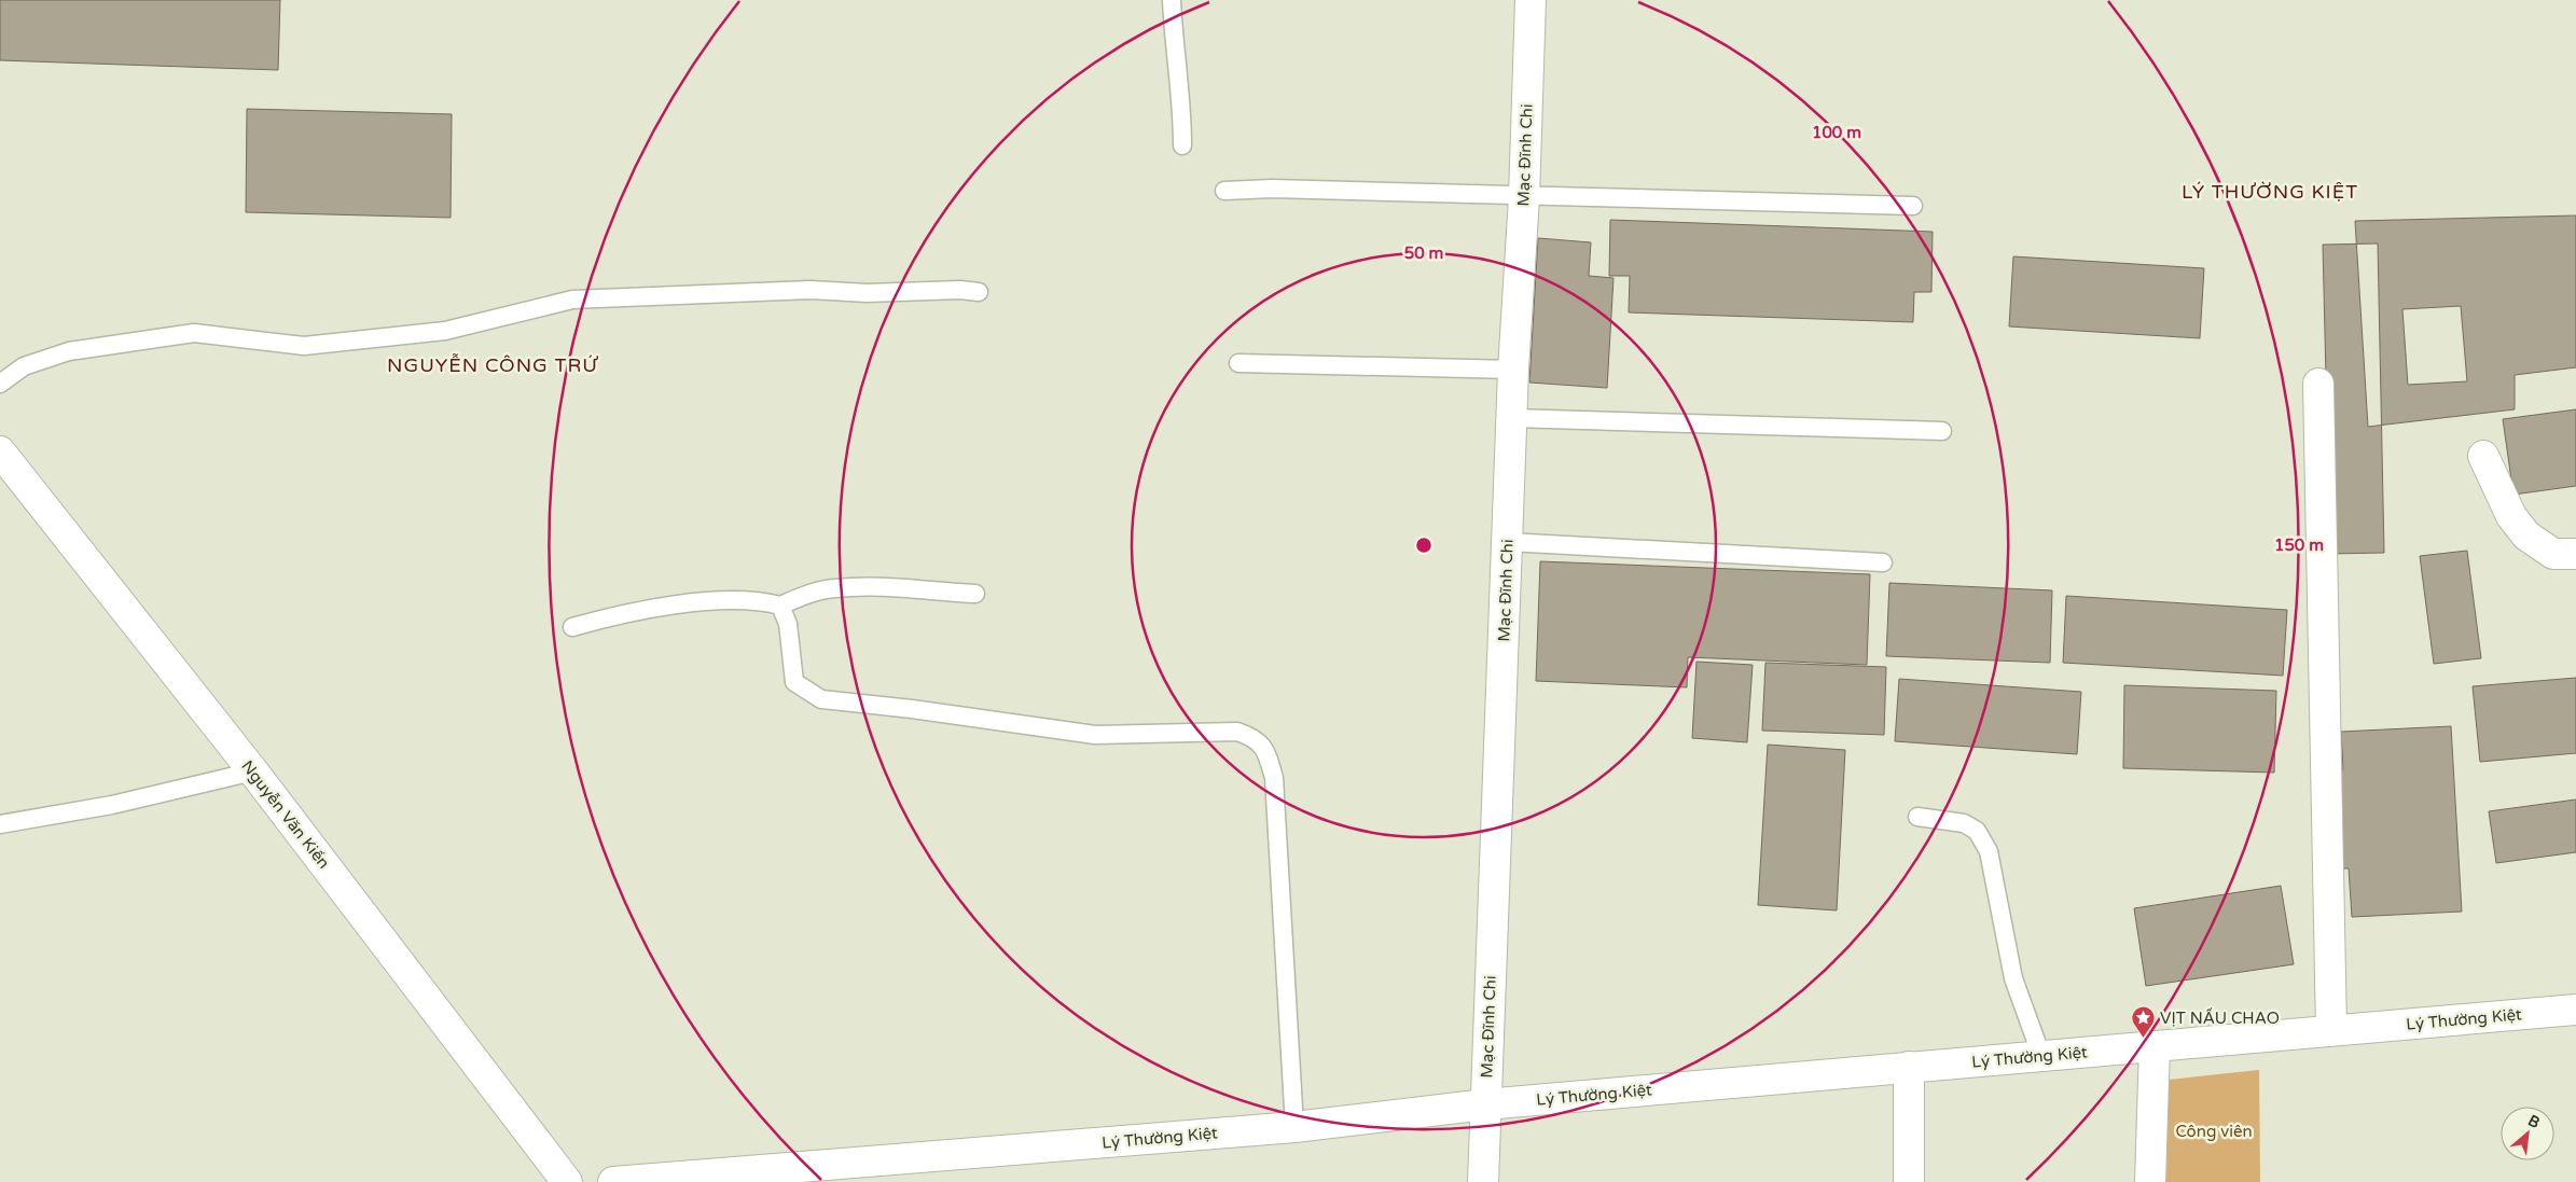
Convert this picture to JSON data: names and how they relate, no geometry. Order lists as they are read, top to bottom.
{
  "streets": {
    "street": ["Mạc Đĩnh Chi", "Nguyễn Văn Kiến", "Lý Thường Kiệt"]
  },
  "crossings": [
    ["Mạc Đĩnh Chi", "Lý Thường Kiệt"]
  ],
  "districts": ["LÝ THƯỜNG KIỆT", "NGUYỄN CÔNG TRỨ"],
  "parks": ["Công viên"],
  "places": {
    "place": ["VỊT NẤU CHAO"]
  },
  "north": "top right",
  "rings": ["100 m", "50 m", "150 m"]
}
